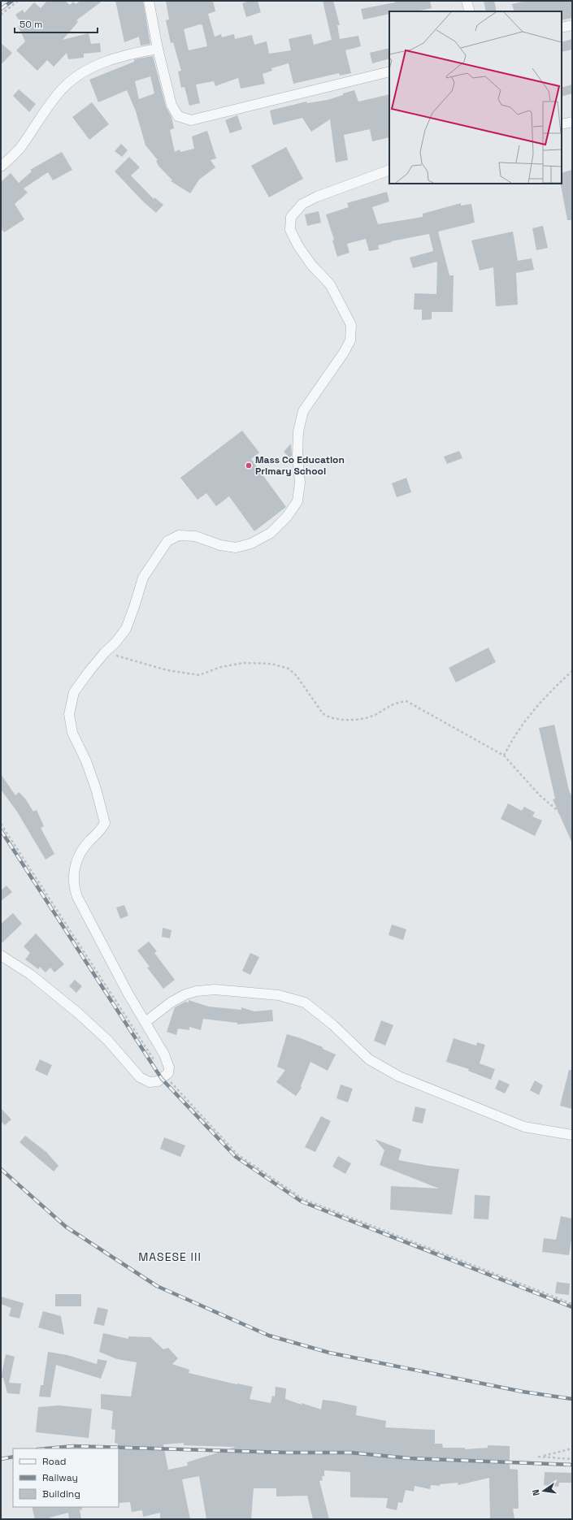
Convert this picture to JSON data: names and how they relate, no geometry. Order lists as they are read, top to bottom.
{
  "districts": ["MASESE III"],
  "places": ["Mass Co Education Primary School"],
  "legend": ["Road", "Railway", "Building"],
  "scale_bar": "50 m",
  "north": "left"
}
